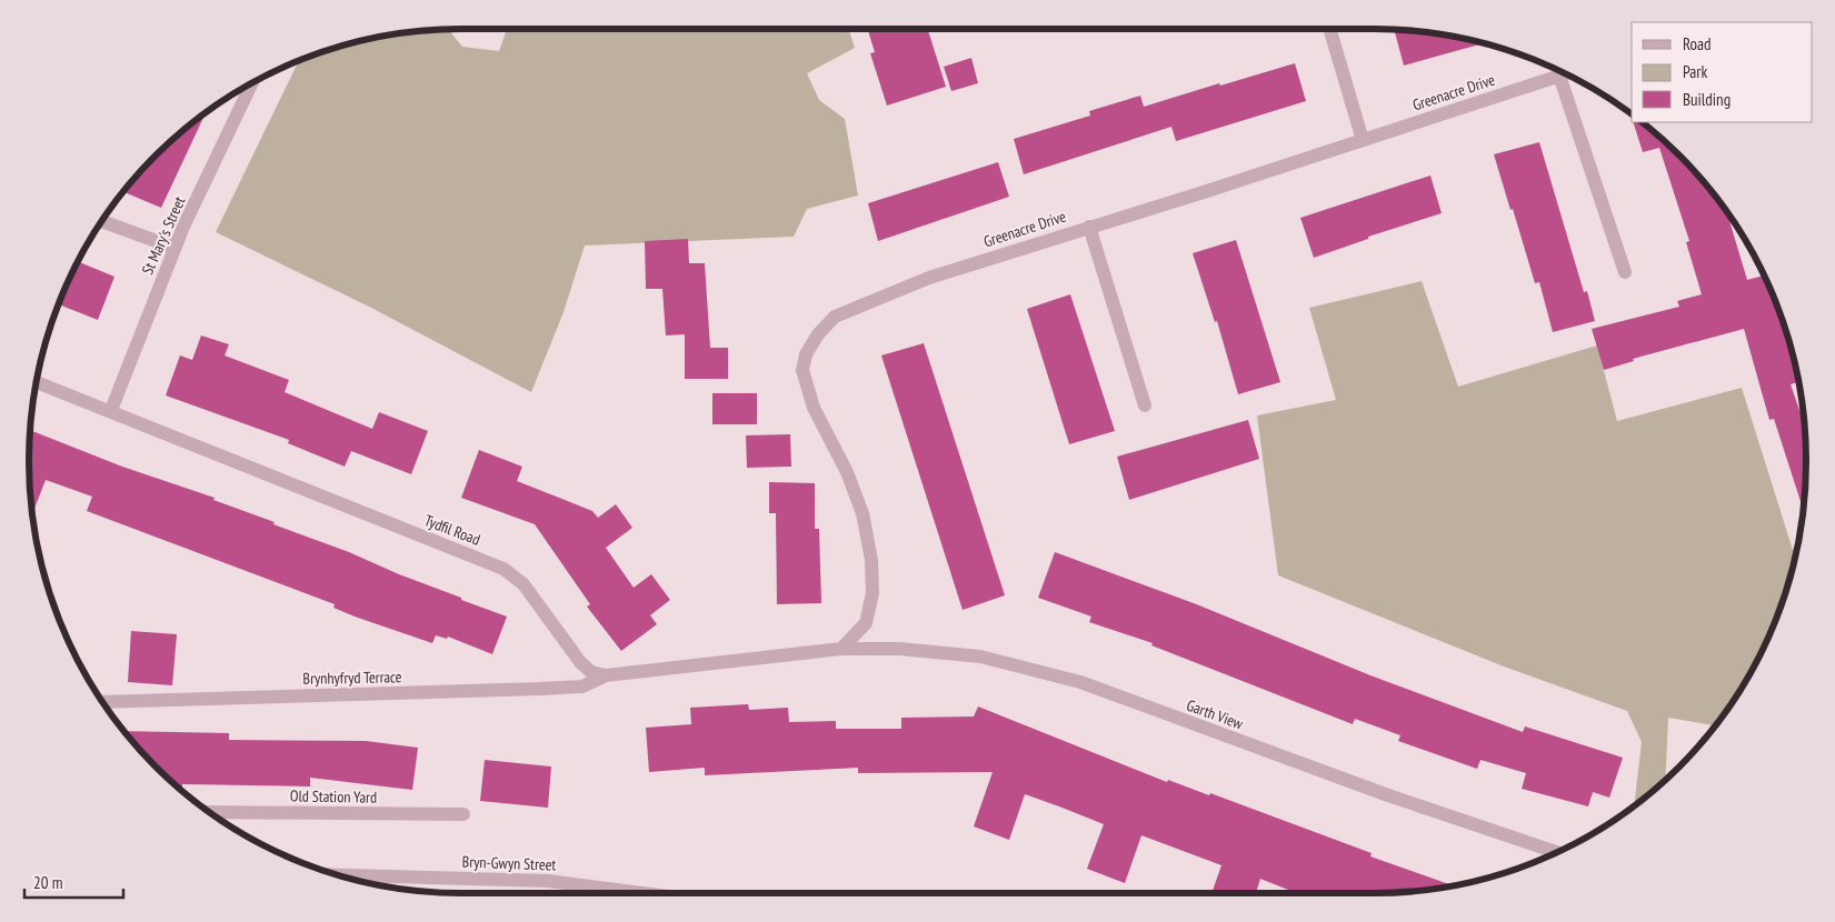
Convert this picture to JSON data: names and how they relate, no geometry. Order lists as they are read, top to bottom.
{
  "streets": {
    "street": [
      "Greenacre Drive",
      "St Mary's Street",
      "Tydfil Road",
      "Brynhyfryd Terrace",
      "Garth View",
      "Old Station Yard",
      "Bryn-Gwyn Street"
    ]
  },
  "crossings": [
    ["Greenacre Drive", "Garth View"],
    ["St Mary's Street", "Tydfil Road"],
    ["Tydfil Road", "Brynhyfryd Terrace"]
  ],
  "legend": ["Road", "Park", "Building"],
  "scale_bar": "20 m"
}
